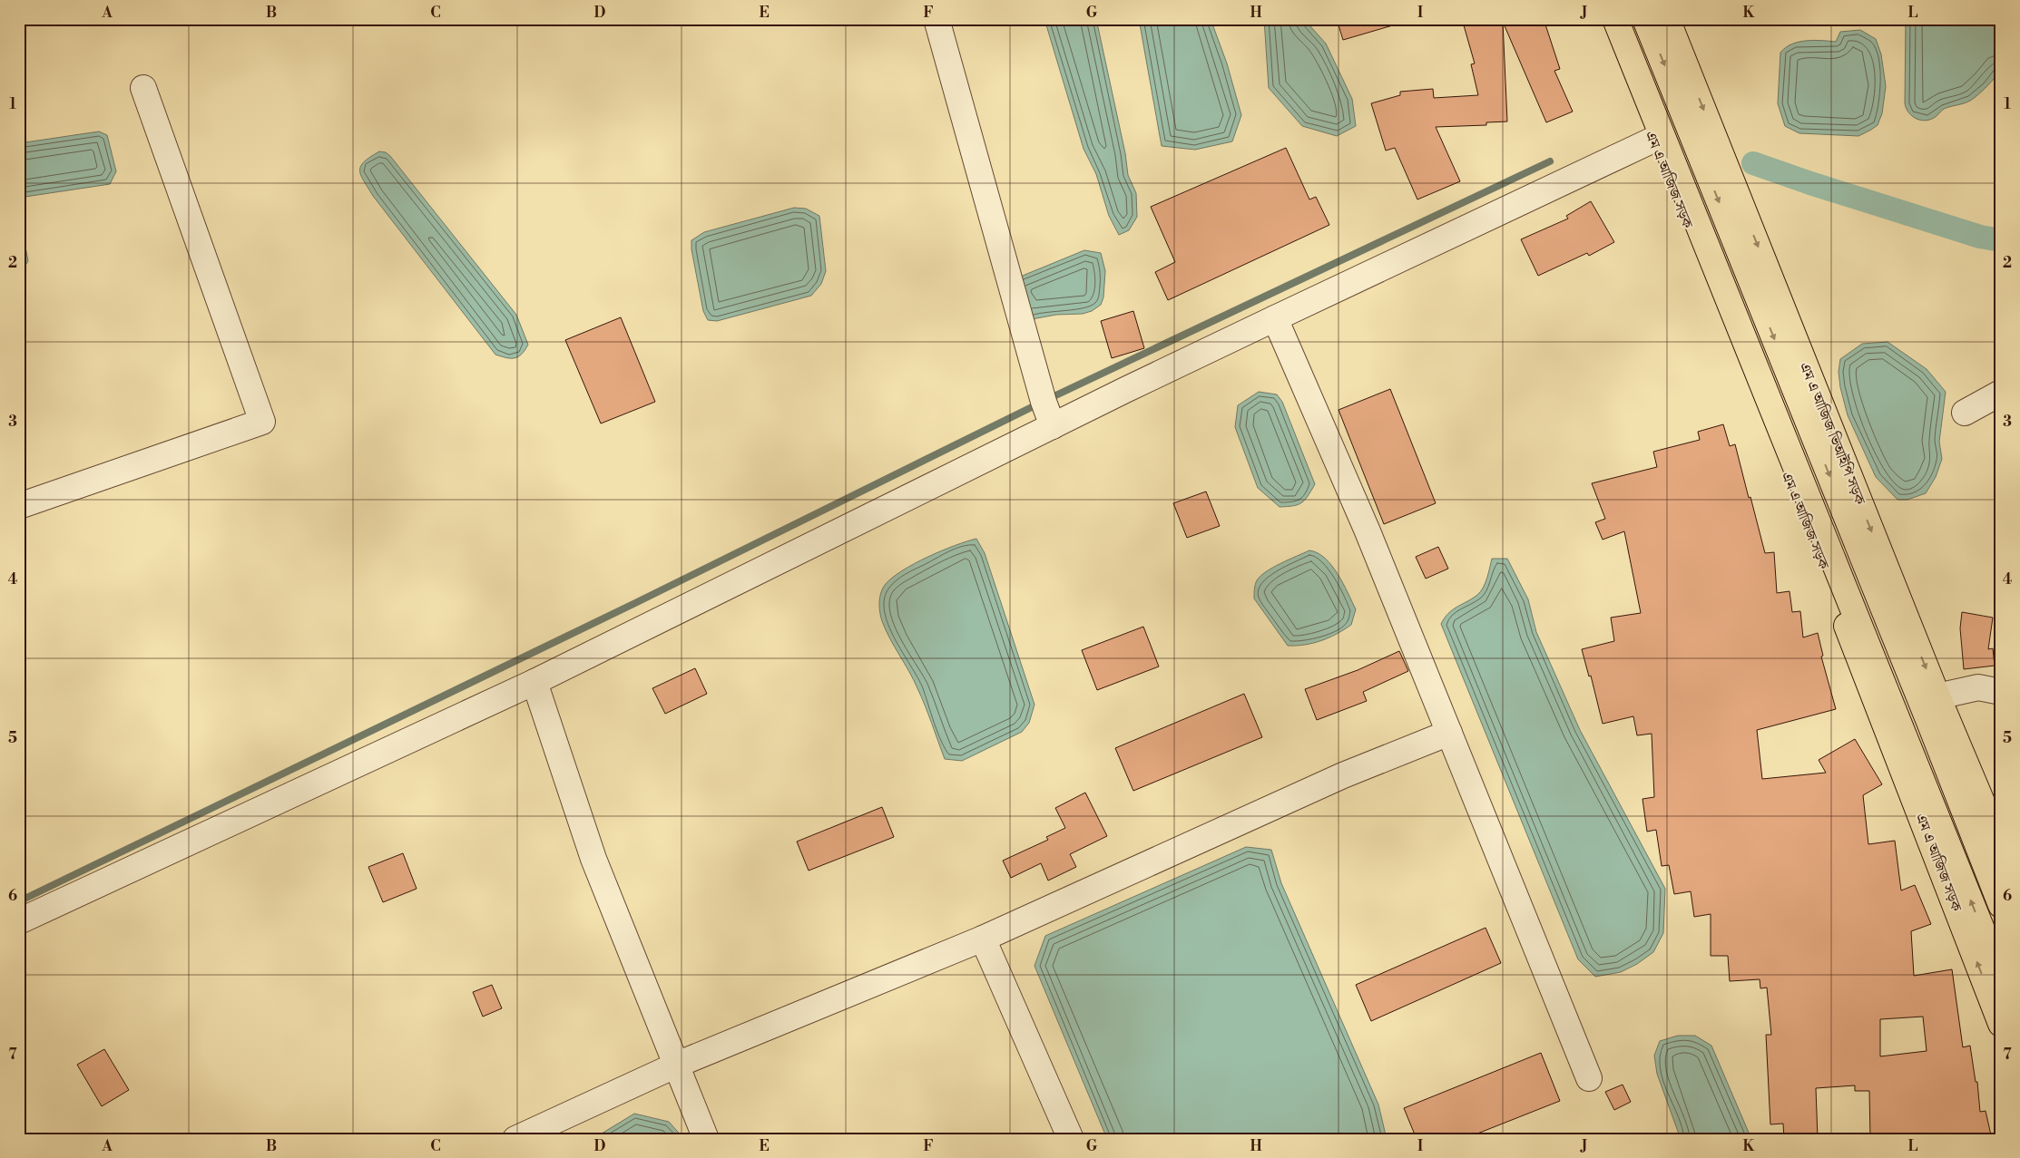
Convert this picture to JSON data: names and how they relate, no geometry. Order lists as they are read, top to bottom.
{
  "streets": {
    "main road": ["এম এ আজিজ সড়ক", "এম এ আজিজ ভিআইপি সড়ক"]
  },
  "grid": {
    "columns": [
      "A",
      "B",
      "C",
      "D",
      "E",
      "F",
      "G",
      "H",
      "I",
      "J",
      "K",
      "L"
    ],
    "rows": [
      "1",
      "2",
      "3",
      "4",
      "5",
      "6",
      "7"
    ]
  }
}
